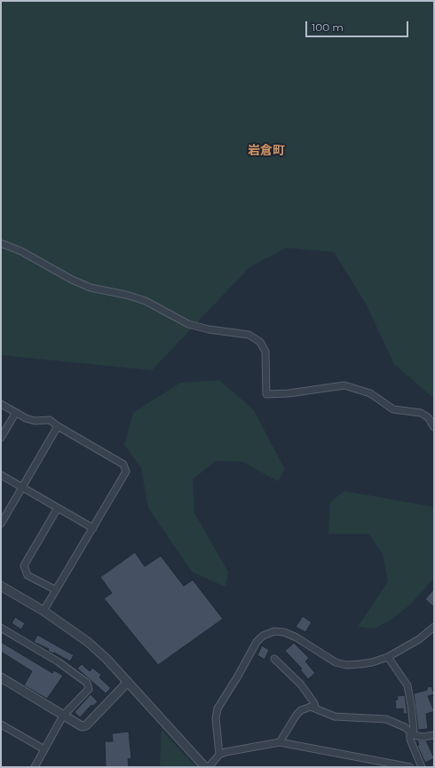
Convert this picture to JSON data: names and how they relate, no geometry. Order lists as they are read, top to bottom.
{
  "districts": ["岩倉町"],
  "scale_bar": "100 m"
}
